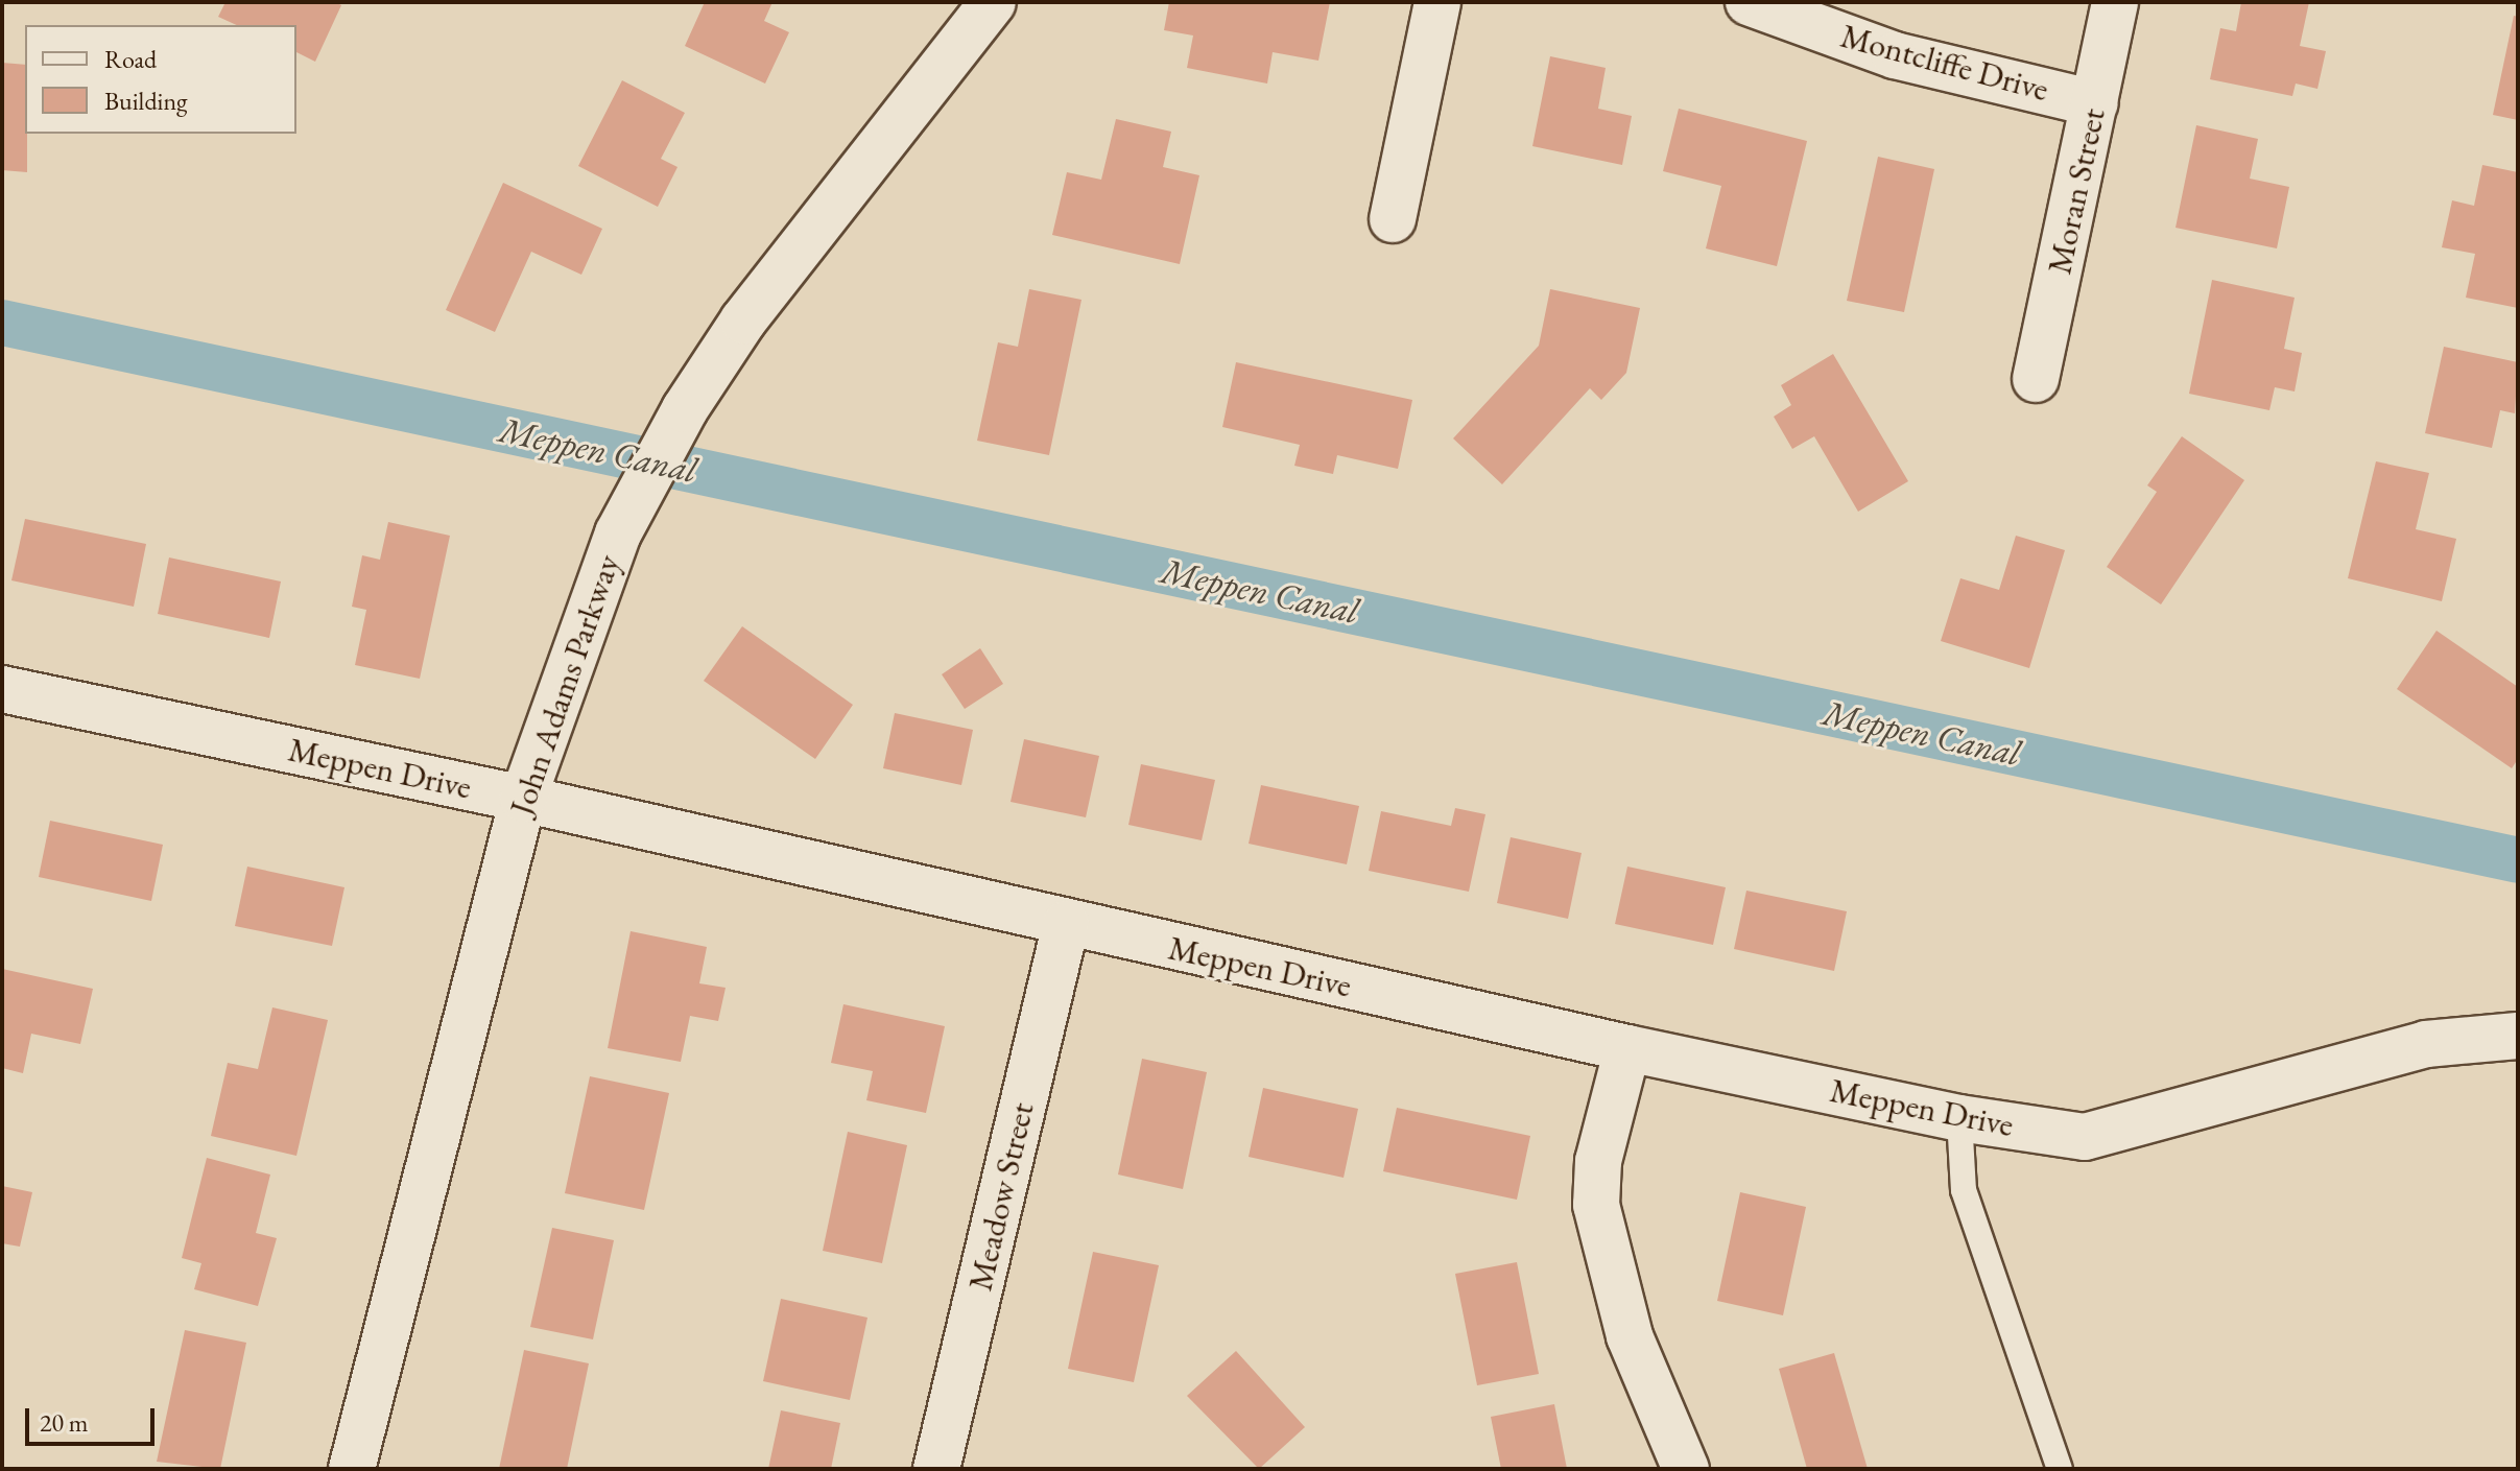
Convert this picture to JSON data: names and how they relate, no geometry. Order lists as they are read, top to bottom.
{
  "streets": {
    "street": [
      "Montcliffe Drive",
      "Moran Street",
      "John Adams Parkway",
      "Meppen Drive",
      "Meadow Street"
    ]
  },
  "crossings": [
    ["Montcliffe Drive", "Moran Street"],
    ["John Adams Parkway", "Meppen Drive"],
    ["Meppen Drive", "Meadow Street"]
  ],
  "water": ["Meppen Canal"],
  "legend": ["Road", "Building"],
  "scale_bar": "20 m"
}
